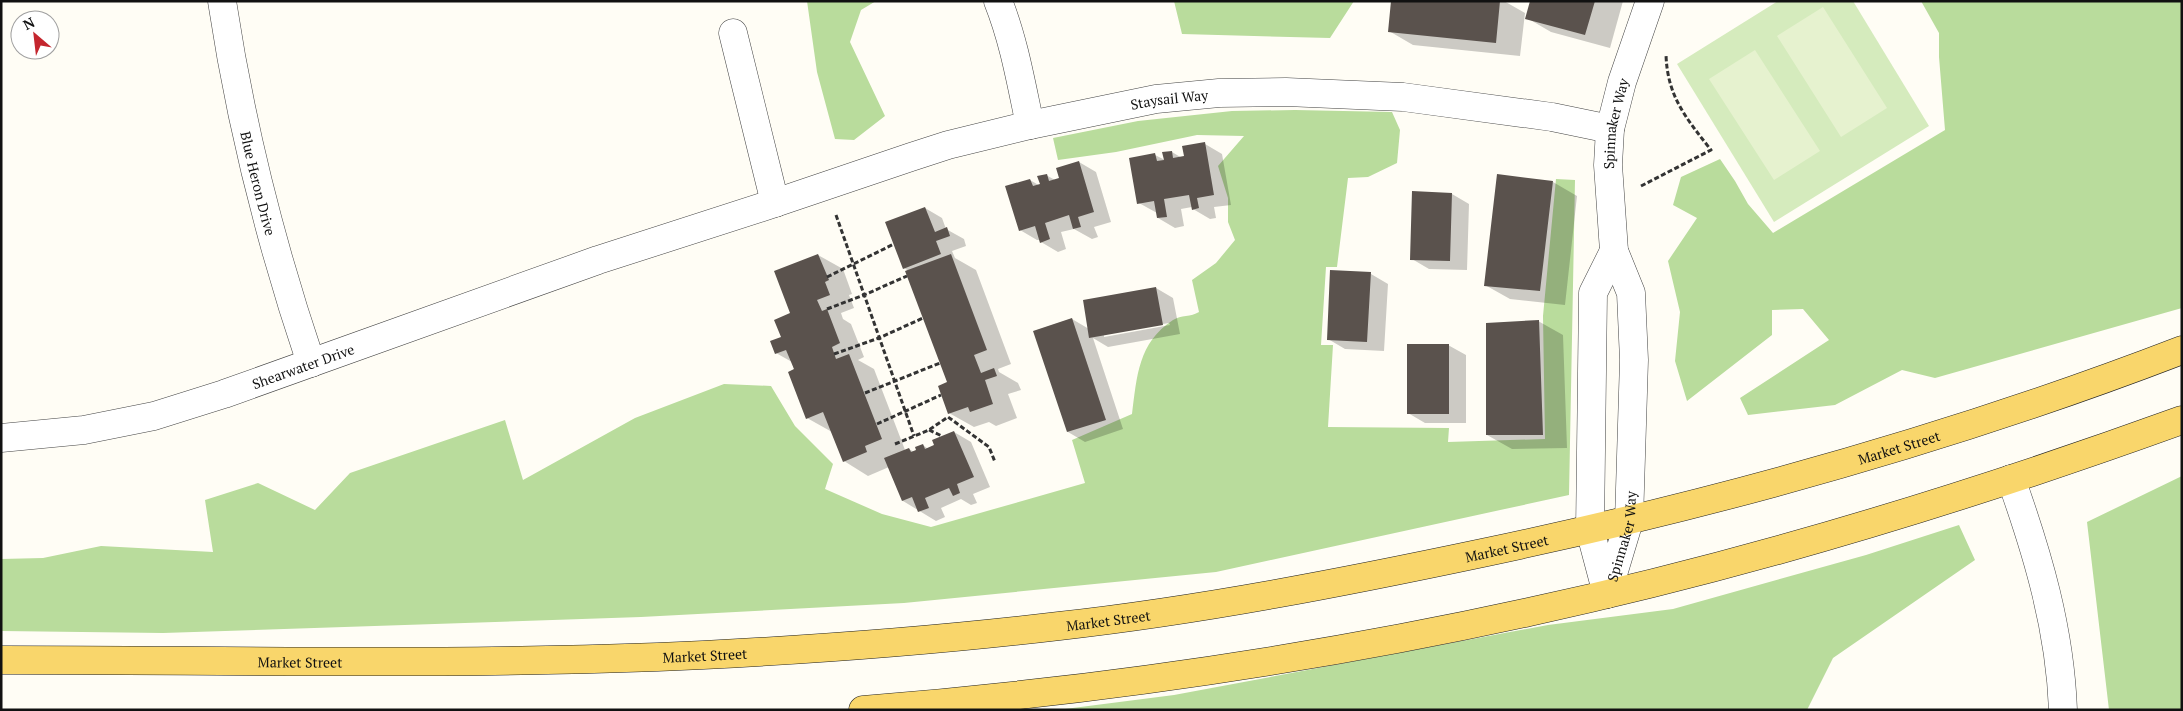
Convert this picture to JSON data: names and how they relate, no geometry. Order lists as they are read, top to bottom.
{
  "streets": {
    "main road": ["Market Street"],
    "street": [
      "Staysail Way",
      "Spinnaker Way",
      "Blue Heron Drive",
      "Shearwater Drive"
    ]
  },
  "crossings": [
    ["Staysail Way", "Spinnaker Way"],
    ["Staysail Way", "Shearwater Drive"],
    ["Spinnaker Way", "Market Street"],
    ["Blue Heron Drive", "Shearwater Drive"]
  ],
  "north": "top left"
}
